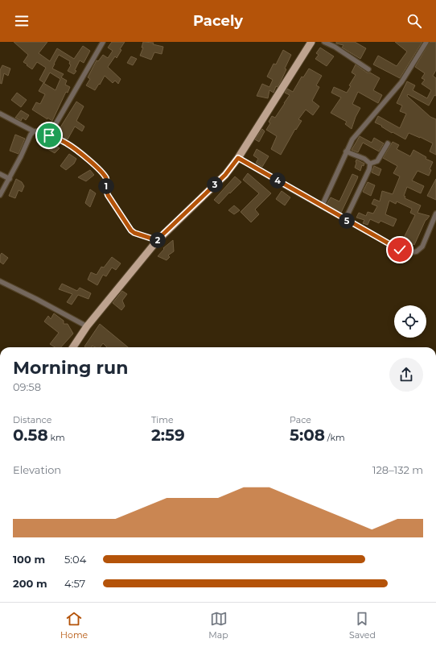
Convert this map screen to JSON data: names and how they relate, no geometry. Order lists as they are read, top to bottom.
{
  "page": {
    "header": "Pacely",
    "pins": [
      "4",
      "3",
      "1",
      "5",
      "2"
    ],
    "heading": ["Morning run", "09:58"],
    "stats": [
      ["Distance", "0.58 km"],
      ["Time", "2:59"],
      ["Pace", "5:08 /km"]
    ],
    "chart": ["Elevation", "128–132 m"],
    "list": [
      {
        "name": "100 m",
        "note": "5:04"
      },
      {
        "name": "200 m",
        "note": "4:57"
      }
    ],
    "tabs": ["Home", "Map", "Saved"]
  }
}
